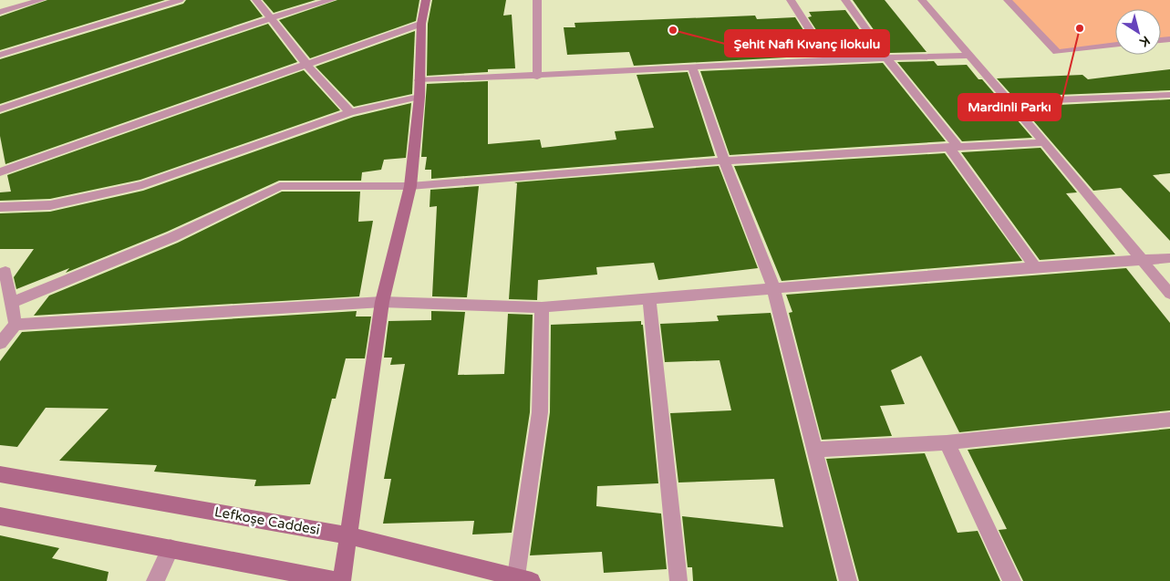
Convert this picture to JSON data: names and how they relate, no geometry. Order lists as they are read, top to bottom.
{
  "streets": {
    "street": ["Lefkoşe Caddesi"]
  },
  "places": ["Mardinli Parkı", "Şehit Nafi Kıvanç ilokulu"],
  "north": "bottom right"
}
